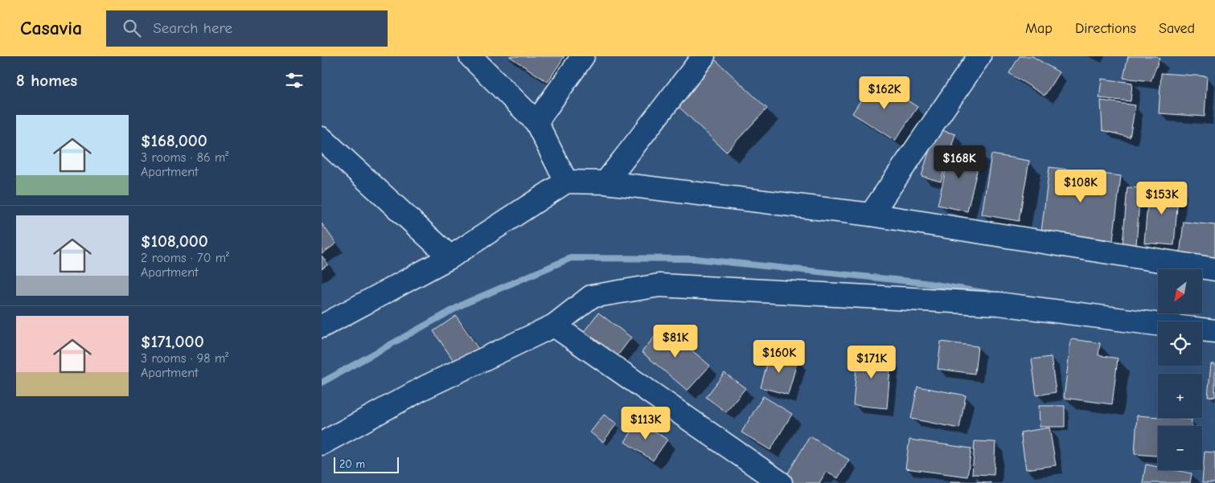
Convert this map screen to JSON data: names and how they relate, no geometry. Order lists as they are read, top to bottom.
{
  "scale_bar": "20 m",
  "north": "bottom left",
  "page": {
    "header": "Casavia",
    "search": "Search here",
    "nav": ["Map", "Directions", "Saved"],
    "heading": "8 homes",
    "price": [
      "$162K",
      "$168K",
      "$108K",
      "$153K",
      "$81K",
      "$160K",
      "$171K",
      "$113K"
    ],
    "list": [
      {
        "name": "$168,000",
        "note": "3 rooms · 86 m² · Apartment"
      },
      {
        "name": "$108,000",
        "note": "2 rooms · 70 m² · Apartment"
      },
      {
        "name": "$171,000",
        "note": "3 rooms · 98 m² · Apartment"
      }
    ],
    "map_buttons": ["+", "−"],
    "scale": "20 m"
  }
}
